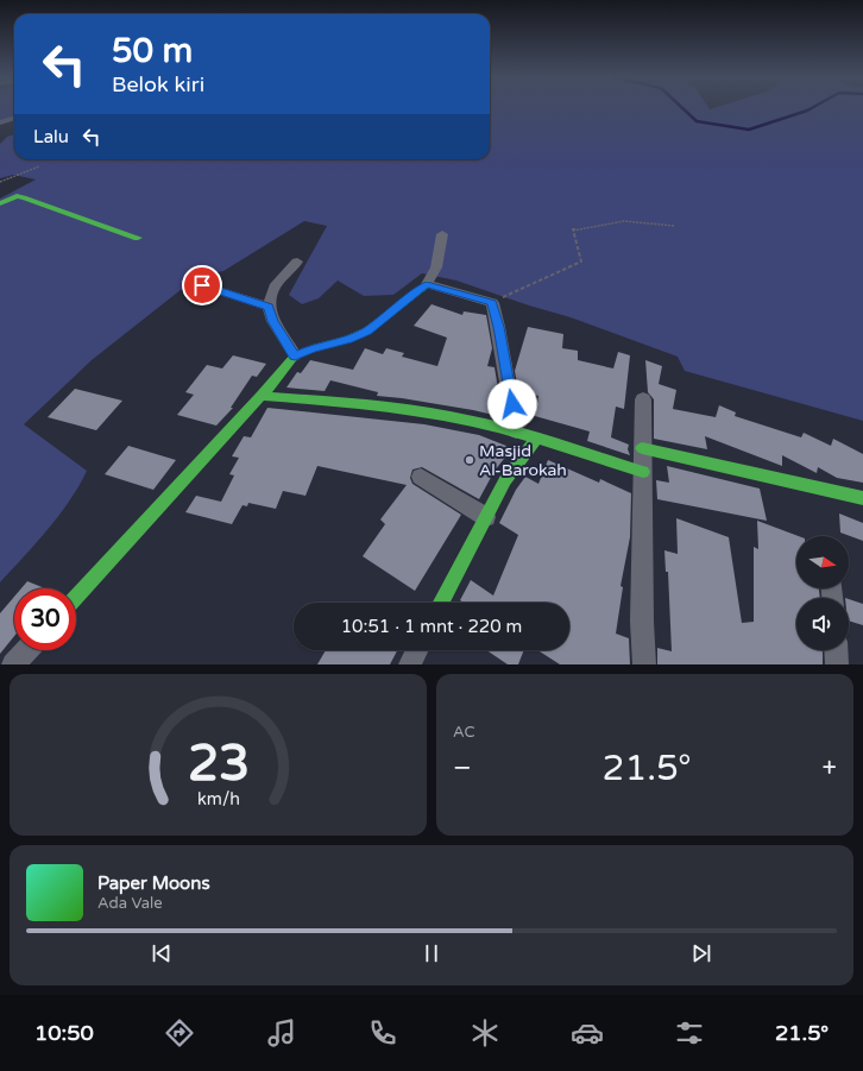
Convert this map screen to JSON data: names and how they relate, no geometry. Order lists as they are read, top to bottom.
{
  "places": ["Masjid Al-Barokah"],
  "north": "right",
  "page": {
    "turn": ["50 m", "Belok kiri"],
    "then": "Lalu",
    "limit": "30",
    "trip": "10:51 · 1 mnt · 220 m",
    "tile": "AC",
    "heat": ["−", "21.5°", "+"],
    "song": ["Paper Moons", "Ada Vale"],
    "tabs": ["10:50", "21.5°"],
    "gauge": ["23", "km/h"]
  }
}
